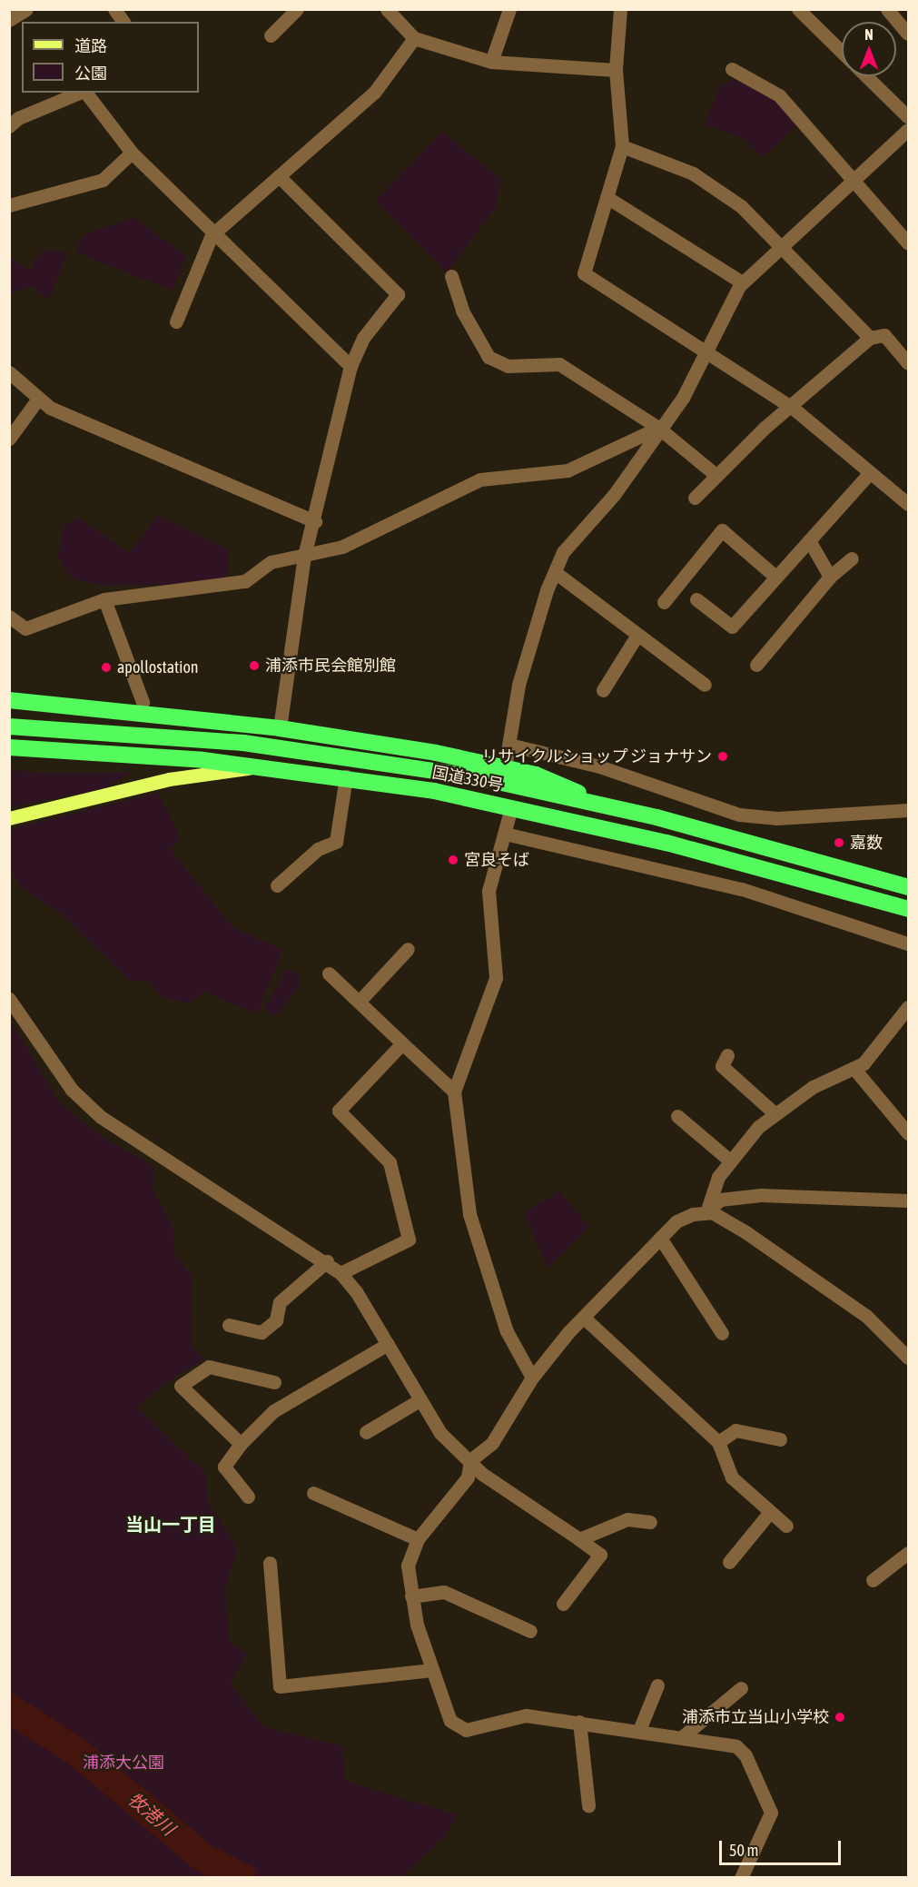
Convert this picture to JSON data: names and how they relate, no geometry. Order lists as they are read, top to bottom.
{
  "streets": {
    "highway": ["国道330号"]
  },
  "districts": ["当山一丁目"],
  "water": ["牧港川"],
  "parks": ["浦添大公園"],
  "places": [
    "浦添市民会館別館",
    "apollostation",
    "リサイクルショップ ジョナサン",
    "嘉数",
    "宮良そば",
    "浦添市立当山小学校"
  ],
  "legend": ["道路", "公園"],
  "scale_bar": "50 m",
  "north": "top"
}
